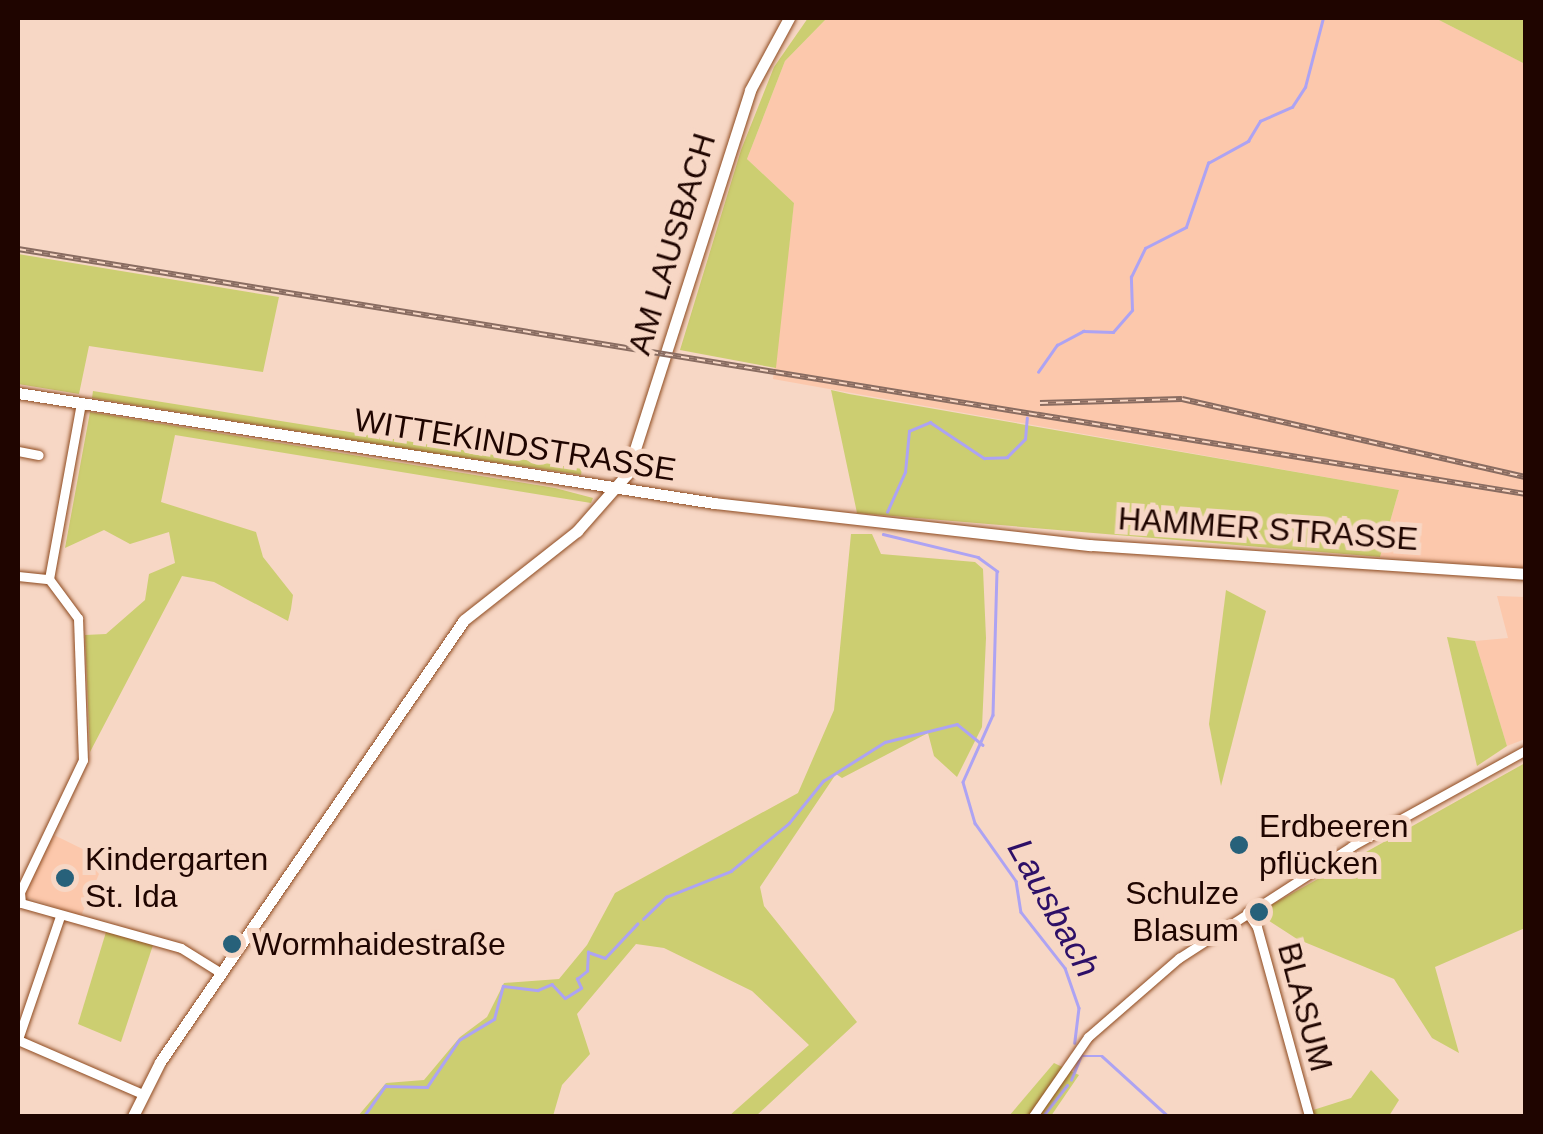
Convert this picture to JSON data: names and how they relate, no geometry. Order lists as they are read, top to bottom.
{
  "streets": {
    "main road": ["AM LAUSBACH", "WITTEKINDSTRASSE", "HAMMER STRASSE"],
    "street": ["BLASUM"]
  },
  "crossings": [
    ["AM LAUSBACH", "WITTEKINDSTRASSE"],
    ["WITTEKINDSTRASSE", "HAMMER STRASSE"]
  ],
  "water": ["Lausbach"],
  "places": [
    "Erdbeeren pflücken",
    "Kindergarten St. Ida",
    "Schulze Blasum",
    "Wormhaidestraße"
  ]
}
